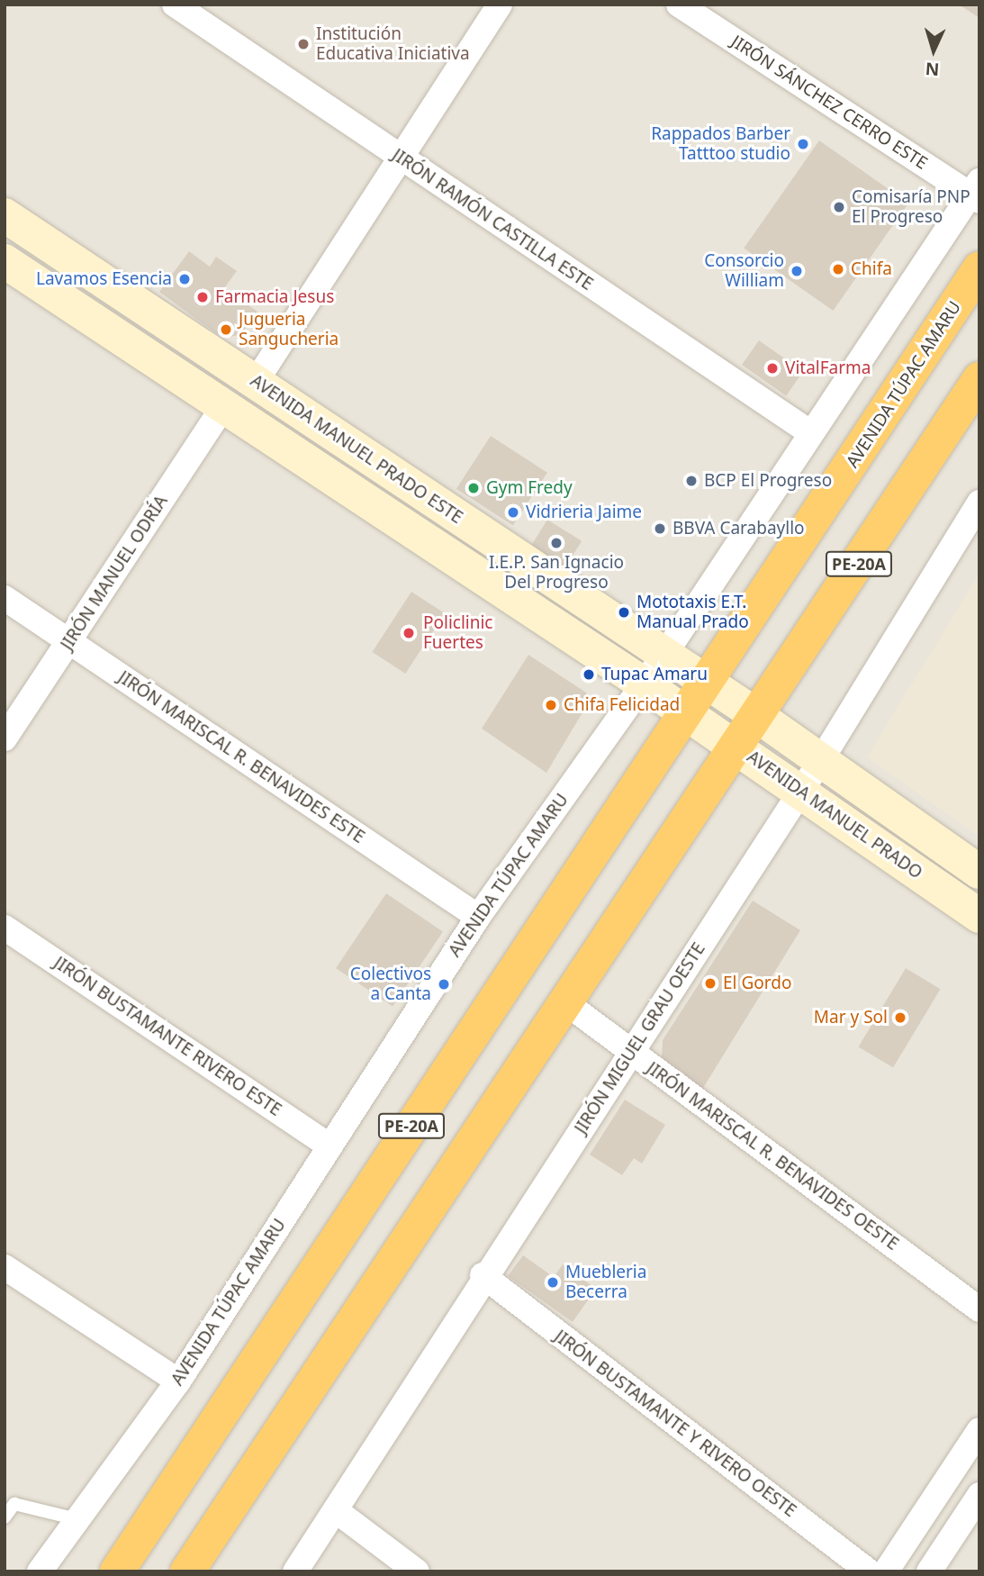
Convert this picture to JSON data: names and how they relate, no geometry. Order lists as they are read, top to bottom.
{
  "streets": {
    "highway": ["AVENIDA TÚPAC AMARU", "PE-20A"],
    "street": [
      "JIRÓN SÁNCHEZ CERRO ESTE",
      "JIRÓN RAMÓN CASTILLA ESTE",
      "AVENIDA MANUEL PRADO ESTE",
      "JIRÓN MANUEL ODRÍA",
      "JIRÓN MARISCAL R. BENAVIDES ESTE",
      "AVENIDA MANUEL PRADO",
      "JIRÓN BUSTAMANTE RIVERO ESTE",
      "JIRÓN MIGUEL GRAU OESTE",
      "JIRÓN MARISCAL R. BENAVIDES OESTE",
      "JIRÓN BUSTAMANTE Y RIVERO OESTE"
    ]
  },
  "crossings": [
    ["JIRÓN SÁNCHEZ CERRO ESTE", "AVENIDA TÚPAC AMARU"],
    ["JIRÓN RAMÓN CASTILLA ESTE", "AVENIDA TÚPAC AMARU"],
    ["AVENIDA TÚPAC AMARU", "AVENIDA MANUEL PRADO ESTE"],
    ["AVENIDA TÚPAC AMARU", "JIRÓN MARISCAL R. BENAVIDES ESTE"],
    ["AVENIDA TÚPAC AMARU", "AVENIDA MANUEL PRADO"],
    ["AVENIDA TÚPAC AMARU", "JIRÓN BUSTAMANTE RIVERO ESTE"],
    ["PE-20A", "AVENIDA MANUEL PRADO"],
    ["PE-20A", "JIRÓN MARISCAL R. BENAVIDES OESTE"],
    ["JIRÓN MANUEL ODRÍA", "JIRÓN MARISCAL R. BENAVIDES ESTE"],
    ["AVENIDA MANUEL PRADO", "JIRÓN MIGUEL GRAU OESTE"],
    ["JIRÓN MIGUEL GRAU OESTE", "JIRÓN MARISCAL R. BENAVIDES OESTE"],
    ["JIRÓN MIGUEL GRAU OESTE", "JIRÓN BUSTAMANTE Y RIVERO OESTE"]
  ],
  "places": [
    "Institución Educativa Iniciativa",
    "Rappados Barber Tatttoo studio",
    "Comisaría PNP El Progreso",
    "Chifa",
    "Consorcio William",
    "Lavamos Esencia",
    "Farmacia Jesus",
    "Jugueria Sangucheria",
    "VitalFarma",
    "BCP El Progreso",
    "Gym Fredy",
    "Vidrieria Jaime",
    "BBVA Carabayllo",
    "I.E.P. San Ignacio Del Progreso",
    "Mototaxis E.T. Manual Prado",
    "Policlinic Fuertes",
    "Tupac Amaru",
    "Chifa Felicidad",
    "El Gordo",
    "Colectivos a Canta",
    "Mar y Sol",
    "Muebleria Becerra"
  ],
  "north": "bottom"
}
